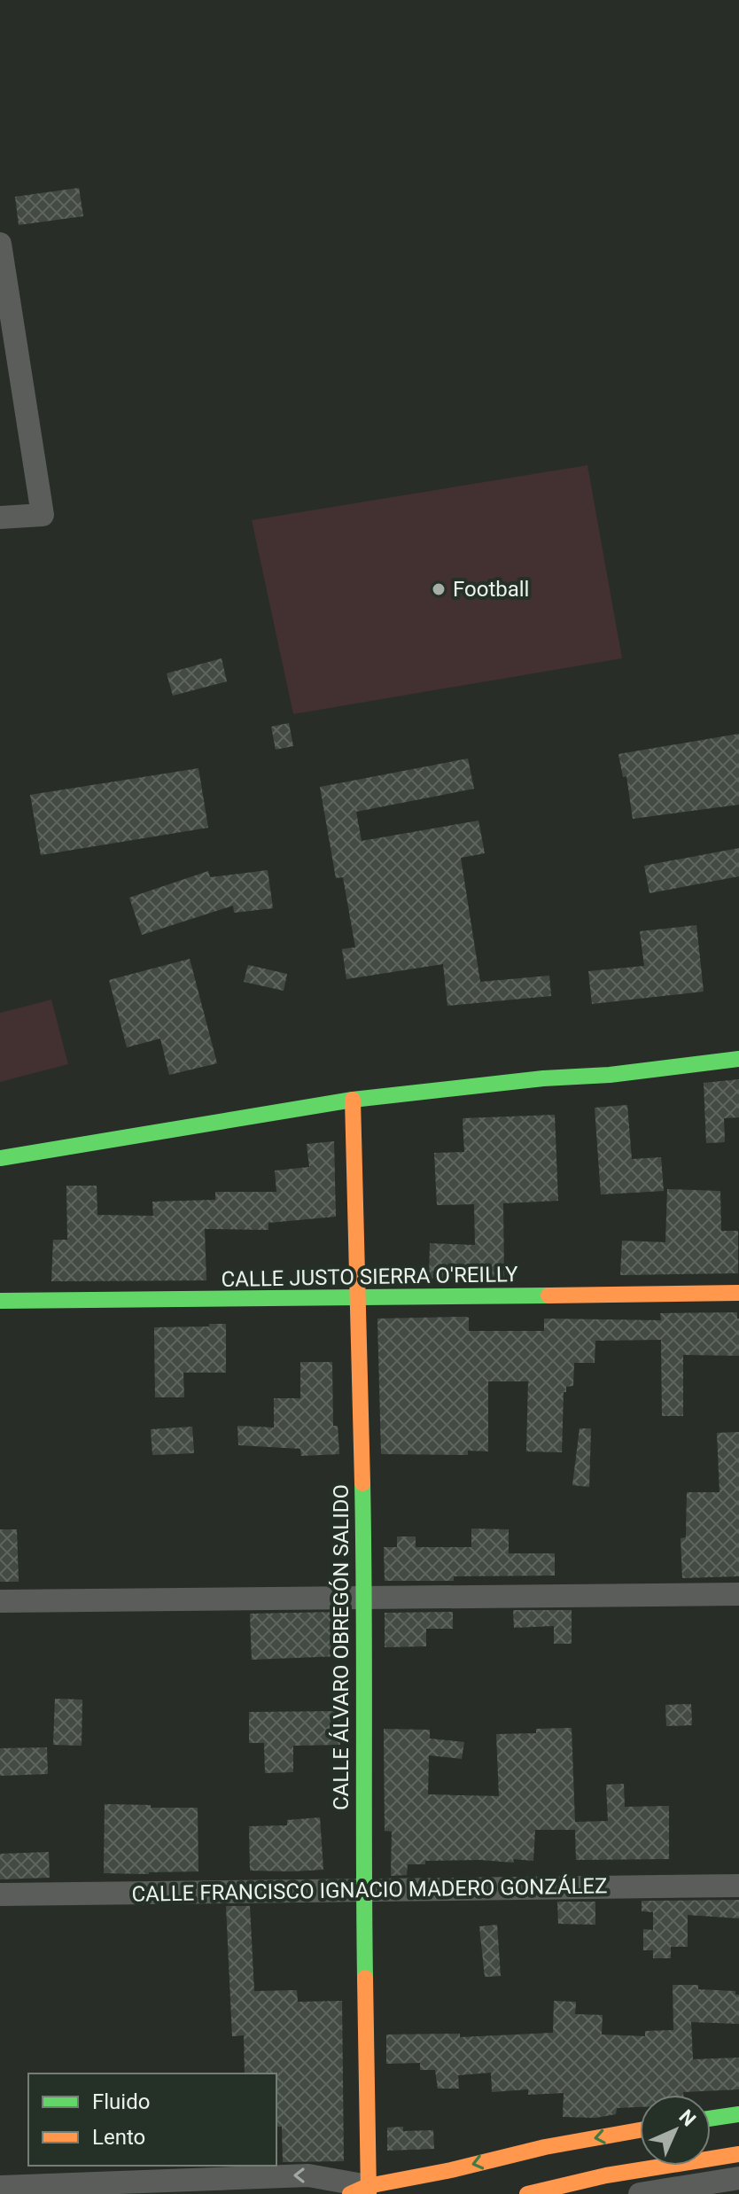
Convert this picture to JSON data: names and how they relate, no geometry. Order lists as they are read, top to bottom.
{
  "streets": {
    "street": ["CALLE JUSTO SIERRA O'REILLY", "CALLE ÁLVARO OBREGÓN SALIDO", "CALLE FRANCISCO IGNACIO MADERO GONZÁLEZ"]
  },
  "crossings": [
    ["CALLE JUSTO SIERRA O'REILLY", "CALLE ÁLVARO OBREGÓN SALIDO"],
    ["CALLE ÁLVARO OBREGÓN SALIDO", "CALLE FRANCISCO IGNACIO MADERO GONZÁLEZ"]
  ],
  "places": ["Football"],
  "legend": ["Fluido", "Lento"],
  "north": "top right"
}
